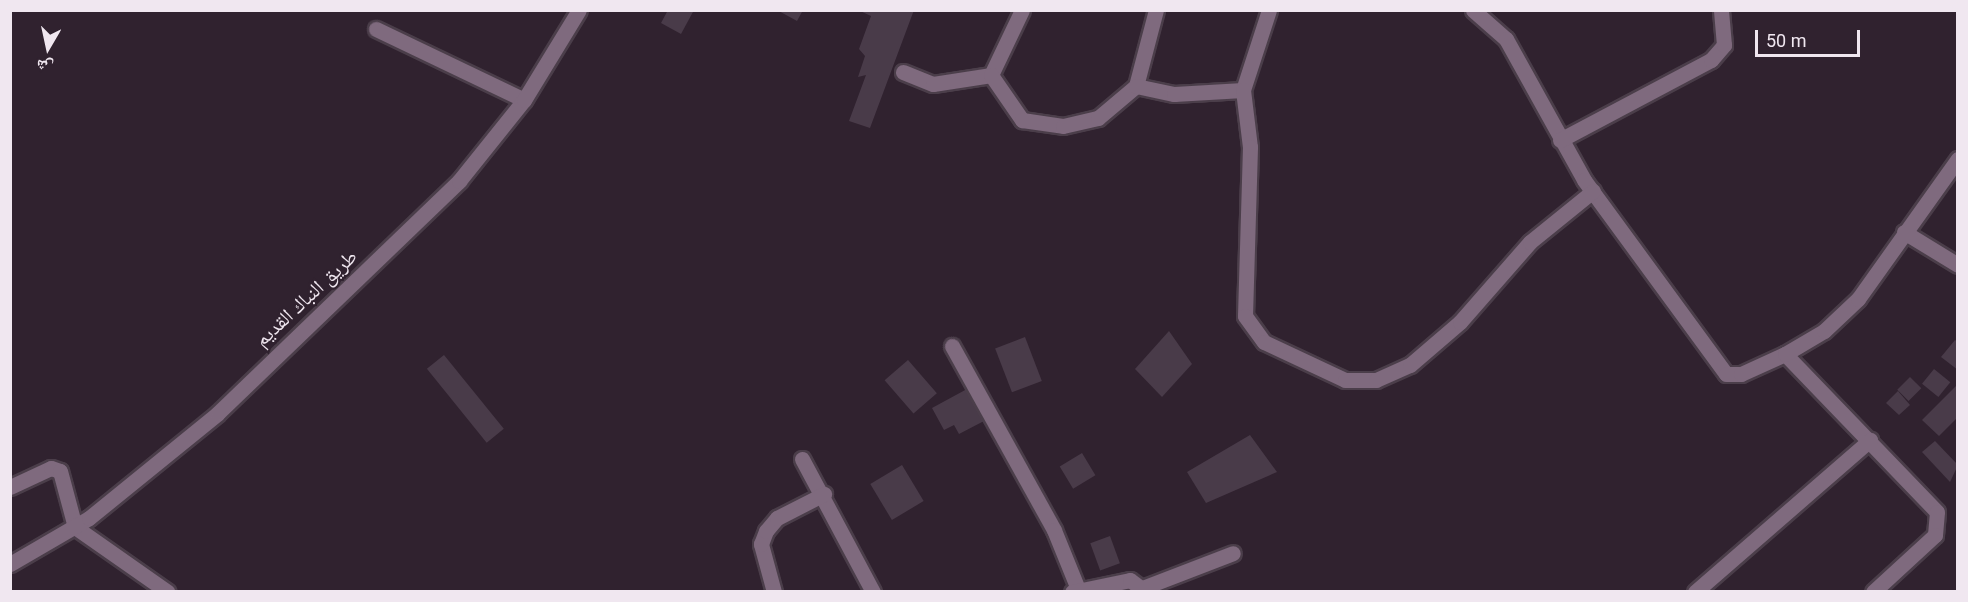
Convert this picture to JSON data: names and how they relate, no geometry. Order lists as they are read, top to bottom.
{
  "streets": {
    "street": ["طريق النباك القديم"]
  },
  "scale_bar": "50 m",
  "north": "bottom"
}
